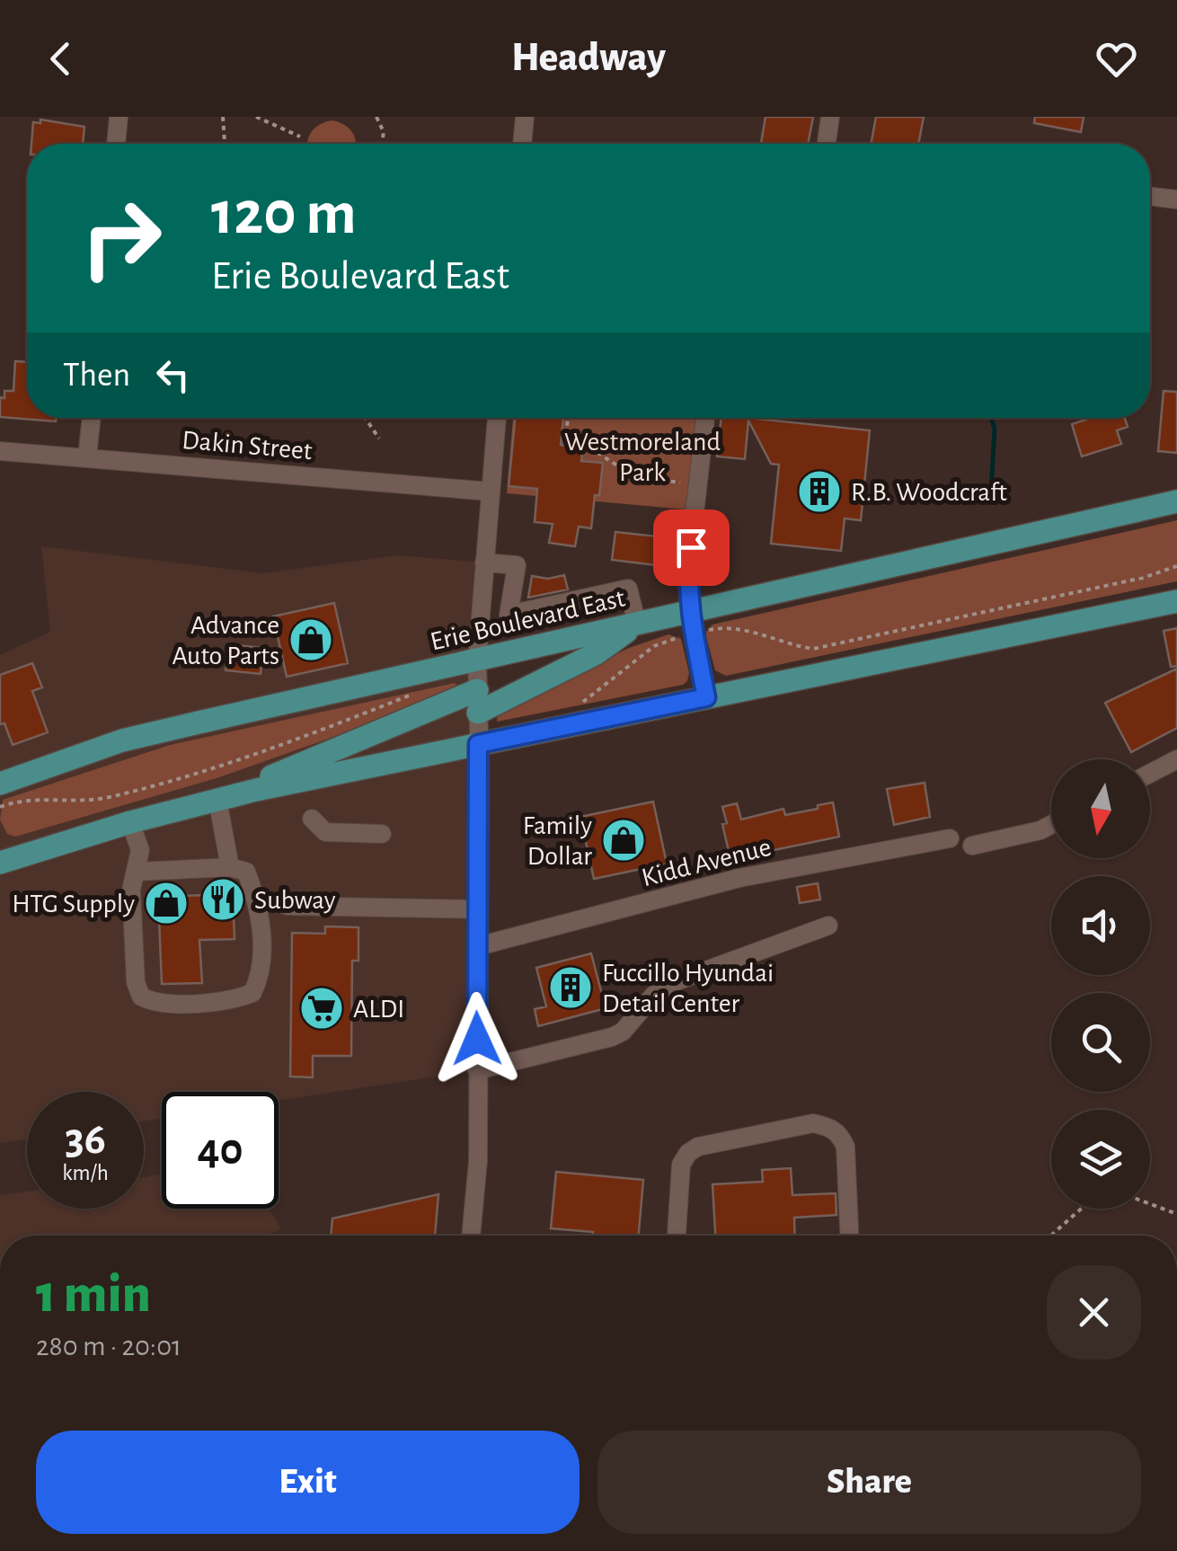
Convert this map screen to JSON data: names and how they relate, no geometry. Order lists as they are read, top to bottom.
{
  "streets": {
    "main road": ["Erie Boulevard East"],
    "street": ["Dakin Street", "Kidd Avenue"]
  },
  "parks": ["Westmoreland Park"],
  "places": {
    "building": ["R.B. Woodcraft", "Fuccillo Hyundai Detail Center"],
    "shop": ["Advance Auto Parts", "Family Dollar", "HTG Supply"],
    "restaurant": ["Subway"],
    "supermarket": ["ALDI"]
  },
  "north": "bottom",
  "page": {
    "header": "Headway",
    "turn": ["120 m", "Erie Boulevard East"],
    "then": "Then",
    "speed": "36 km/h",
    "limit": "40",
    "heading": ["1 min", "280 m · 20:01"],
    "buttons": ["Exit", "Share"]
  }
}
